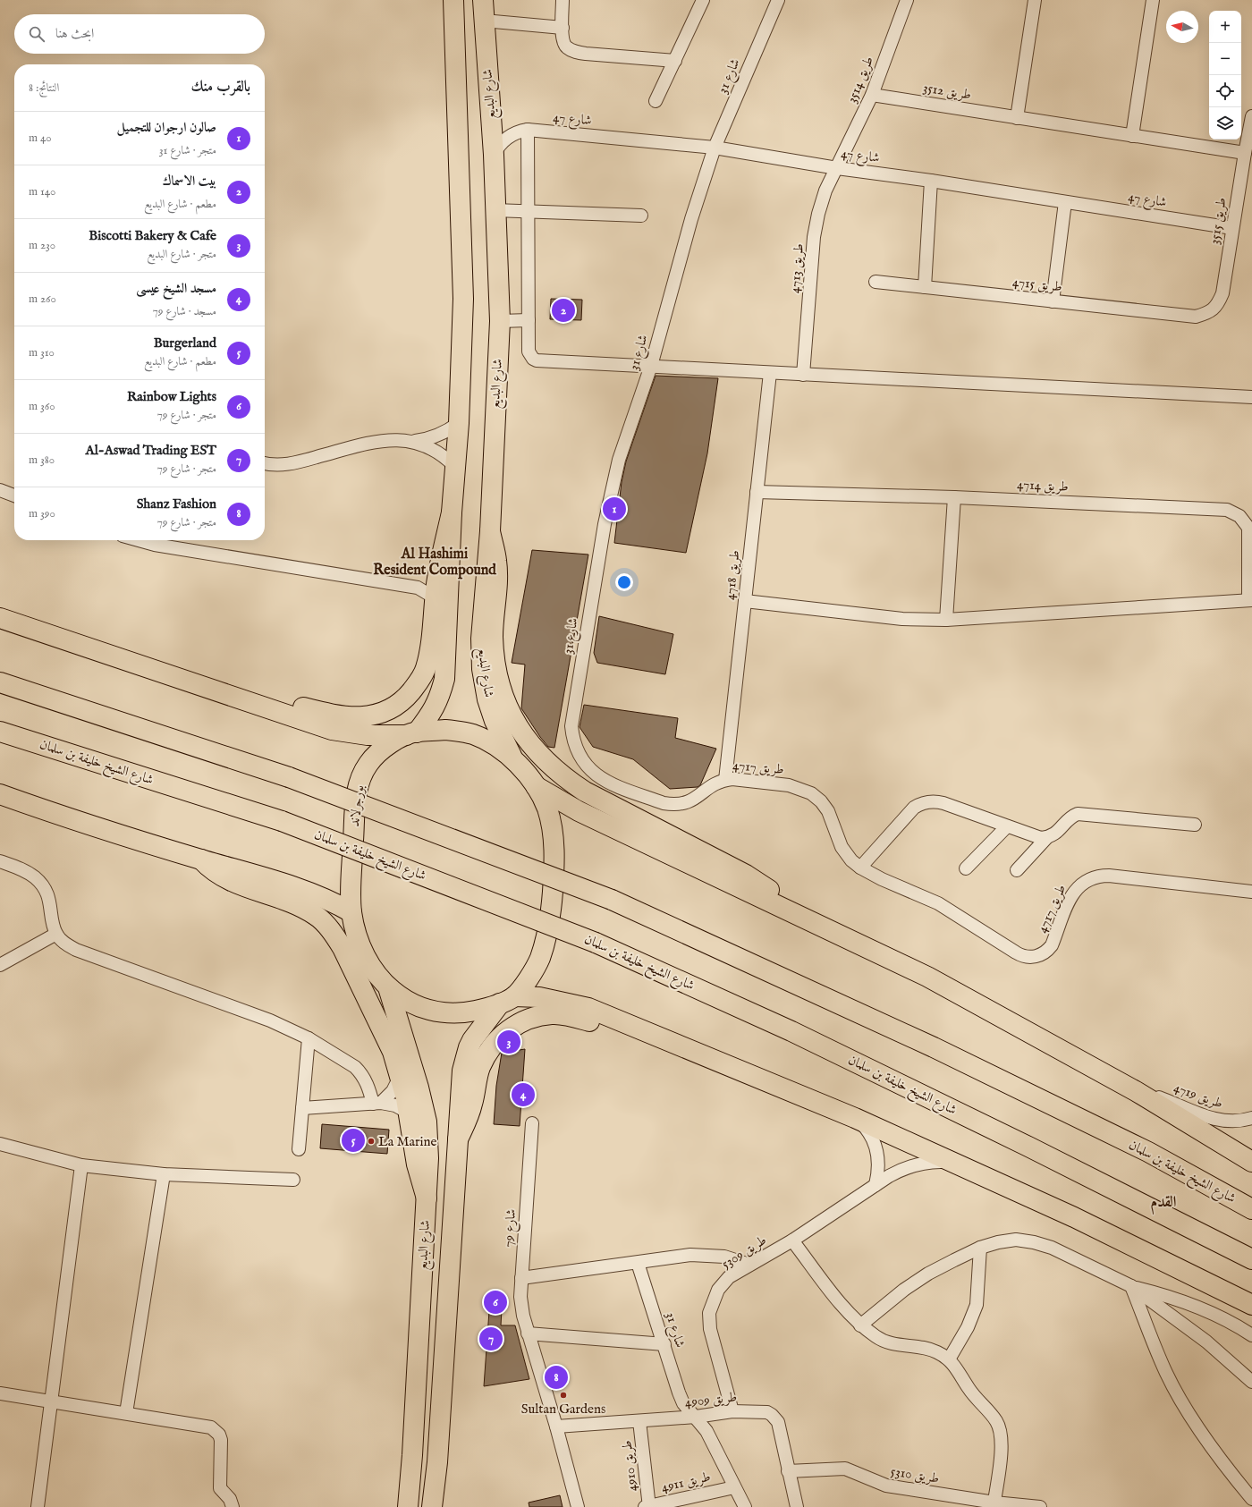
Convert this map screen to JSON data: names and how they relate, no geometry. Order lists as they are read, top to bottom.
{
  "streets": {
    "main road": ["شارع البديع", "شارع الشيخ خليفة بن سلمان", "بورجرلاند"],
    "street": [
      "شارع 31",
      "طريق 3514",
      "طريق 3512",
      "شارع 47",
      "طريق 3515",
      "طريق 4713",
      "طريق 4715",
      "طريق 4714",
      "طريق 4718",
      "طريق 4717",
      "طريق 4719",
      "شارع 79",
      "طريق 5309",
      "طريق 4909",
      "طريق 4910",
      "طريق 5310",
      "طريق 4911"
    ]
  },
  "crossings": [
    ["شارع 31", "شارع 47"],
    ["شارع 31", "طريق 4717"],
    ["شارع 31", "طريق 4909"],
    ["شارع 31", "طريق 4911"],
    ["طريق 3514", "طريق 3512"],
    ["طريق 3514", "شارع 47"],
    ["طريق 3514", "طريق 4713"],
    ["طريق 3512", "طريق 3515"],
    ["شارع البديع", "شارع 47"],
    ["شارع البديع", "بورجرلاند"],
    ["شارع 47", "طريق 3515"],
    ["شارع 47", "طريق 4713"],
    ["طريق 3515", "طريق 4715"],
    ["طريق 4714", "طريق 4718"],
    ["طريق 4718", "طريق 4717"],
    ["شارع 79", "طريق 4909"],
    ["طريق 5309", "طريق 4909"],
    ["طريق 4909", "طريق 4910"],
    ["طريق 4909", "طريق 5310"],
    ["طريق 4910", "طريق 4911"]
  ],
  "districts": ["Al Hashimi Resident Compound", "القدم"],
  "places": ["La Marine", "Sultan Gardens"],
  "north": "left",
  "page": {
    "map_buttons": ["+", "−"],
    "search": "ابحث هنا",
    "heading": ["بالقرب منك", "النتائج: 8"],
    "list": [
      {
        "mark": "1",
        "name": "صالون ارجوان للتجميل",
        "note": "متجر · شارع 31",
        "value": "40 m"
      },
      {
        "mark": "2",
        "name": "بيت الاسماك",
        "note": "مطعم · شارع البديع",
        "value": "140 m"
      },
      {
        "mark": "3",
        "name": "Biscotti Bakery & Cafe",
        "note": "متجر · شارع البديع",
        "value": "230 m"
      },
      {
        "mark": "4",
        "name": "مسجد الشيخ عيسى",
        "note": "مسجد · شارع 79",
        "value": "260 m"
      },
      {
        "mark": "5",
        "name": "Burgerland",
        "note": "مطعم · شارع البديع",
        "value": "310 m"
      },
      {
        "mark": "6",
        "name": "Rainbow Lights",
        "note": "متجر · شارع 79",
        "value": "360 m"
      },
      {
        "mark": "7",
        "name": "Al-Aswad Trading EST",
        "note": "متجر · شارع 79",
        "value": "380 m"
      },
      {
        "mark": "8",
        "name": "Shanz Fashion",
        "note": "متجر · شارع 79",
        "value": "390 m"
      }
    ],
    "pins": [
      "2",
      "1",
      "3",
      "4",
      "5",
      "6",
      "7",
      "8"
    ]
  }
}
